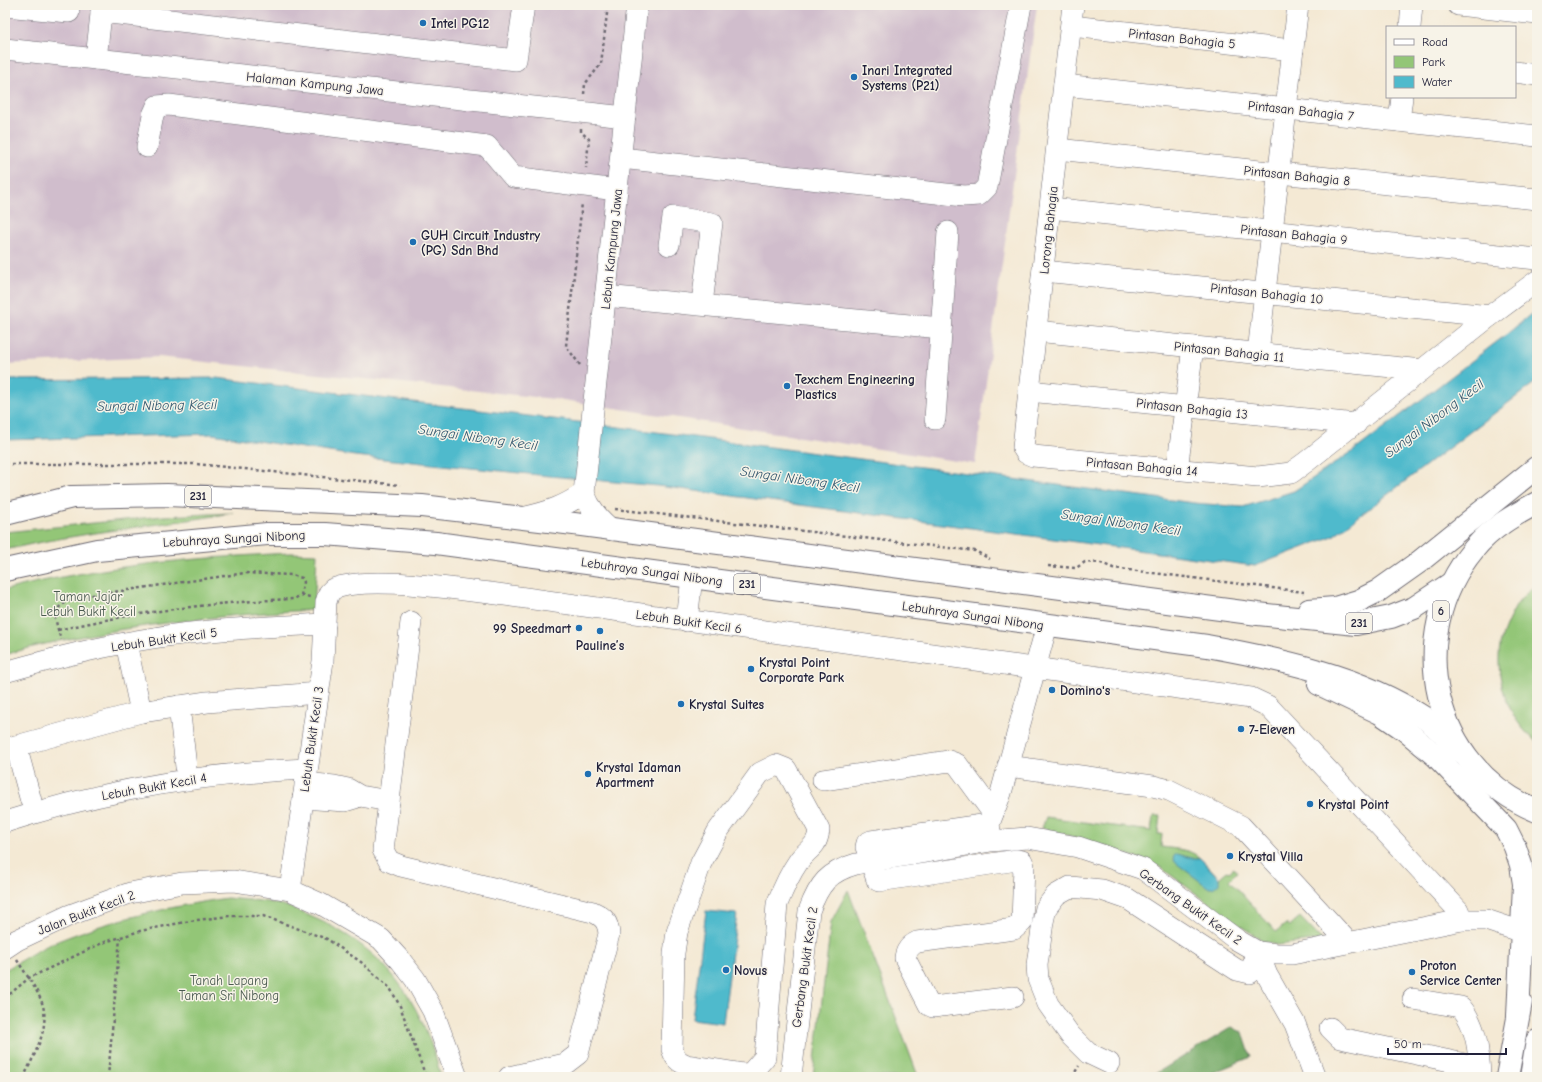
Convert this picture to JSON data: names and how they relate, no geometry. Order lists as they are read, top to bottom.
{
  "streets": {
    "main road": ["231", "Lebuhraya Sungai Nibong", "6"],
    "street": [
      "Pintasan Bahagia 5",
      "Halaman Kampung Jawa",
      "Pintasan Bahagia 7",
      "Pintasan Bahagia 8",
      "Lorong Bahagia",
      "Pintasan Bahagia 9",
      "Lebuh Kampung Jawa",
      "Pintasan Bahagia 10",
      "Pintasan Bahagia 11",
      "Pintasan Bahagia 13",
      "Pintasan Bahagia 14",
      "Lebuh Bukit Kecil 6",
      "Lebuh Bukit Kecil 5",
      "Lebuh Bukit Kecil 3",
      "Lebuh Bukit Kecil 4",
      "Gerbang Bukit Kecil 2",
      "Jalan Bukit Kecil 2"
    ]
  },
  "crossings": [
    ["Pintasan Bahagia 5", "Lorong Bahagia"],
    ["Halaman Kampung Jawa", "Lebuh Kampung Jawa"],
    ["Pintasan Bahagia 7", "Lorong Bahagia"],
    ["Pintasan Bahagia 8", "Lorong Bahagia"],
    ["Lorong Bahagia", "Pintasan Bahagia 9"],
    ["Lorong Bahagia", "Pintasan Bahagia 10"],
    ["Lorong Bahagia", "Pintasan Bahagia 11"],
    ["Lorong Bahagia", "Pintasan Bahagia 13"],
    ["Lorong Bahagia", "Pintasan Bahagia 14"],
    ["Pintasan Bahagia 10", "Pintasan Bahagia 14"],
    ["Pintasan Bahagia 11", "Pintasan Bahagia 14"],
    ["Pintasan Bahagia 13", "Pintasan Bahagia 14"],
    ["231", "6"],
    ["Lebuhraya Sungai Nibong", "6"],
    ["Lebuh Bukit Kecil 6", "Lebuh Bukit Kecil 3"],
    ["Lebuh Bukit Kecil 6", "Gerbang Bukit Kecil 2"],
    ["Lebuh Bukit Kecil 5", "Lebuh Bukit Kecil 3"],
    ["Lebuh Bukit Kecil 3", "Lebuh Bukit Kecil 4"],
    ["Lebuh Bukit Kecil 3", "Jalan Bukit Kecil 2"]
  ],
  "water": ["Sungai Nibong Kecil"],
  "parks": ["Taman Jajar Lebuh Bukit Kecil", "Tanah Lapang Taman Sri Nibong"],
  "places": [
    "Intel PG12",
    "Inari Integrated Systems (P21)",
    "GUH Circuit Industry (PG) Sdn Bhd",
    "Texchem Engineering Plastics",
    "99 Speedmart",
    "Pauline’s",
    "Krystal Point Corporate Park",
    "Domino's",
    "Krystal Suites",
    "7-Eleven",
    "Krystal Idaman Apartment",
    "Krystal Point",
    "Krystal Villa",
    "Novus",
    "Proton Service Center"
  ],
  "legend": ["Road", "Park", "Water"],
  "scale_bar": "50 m"
}
